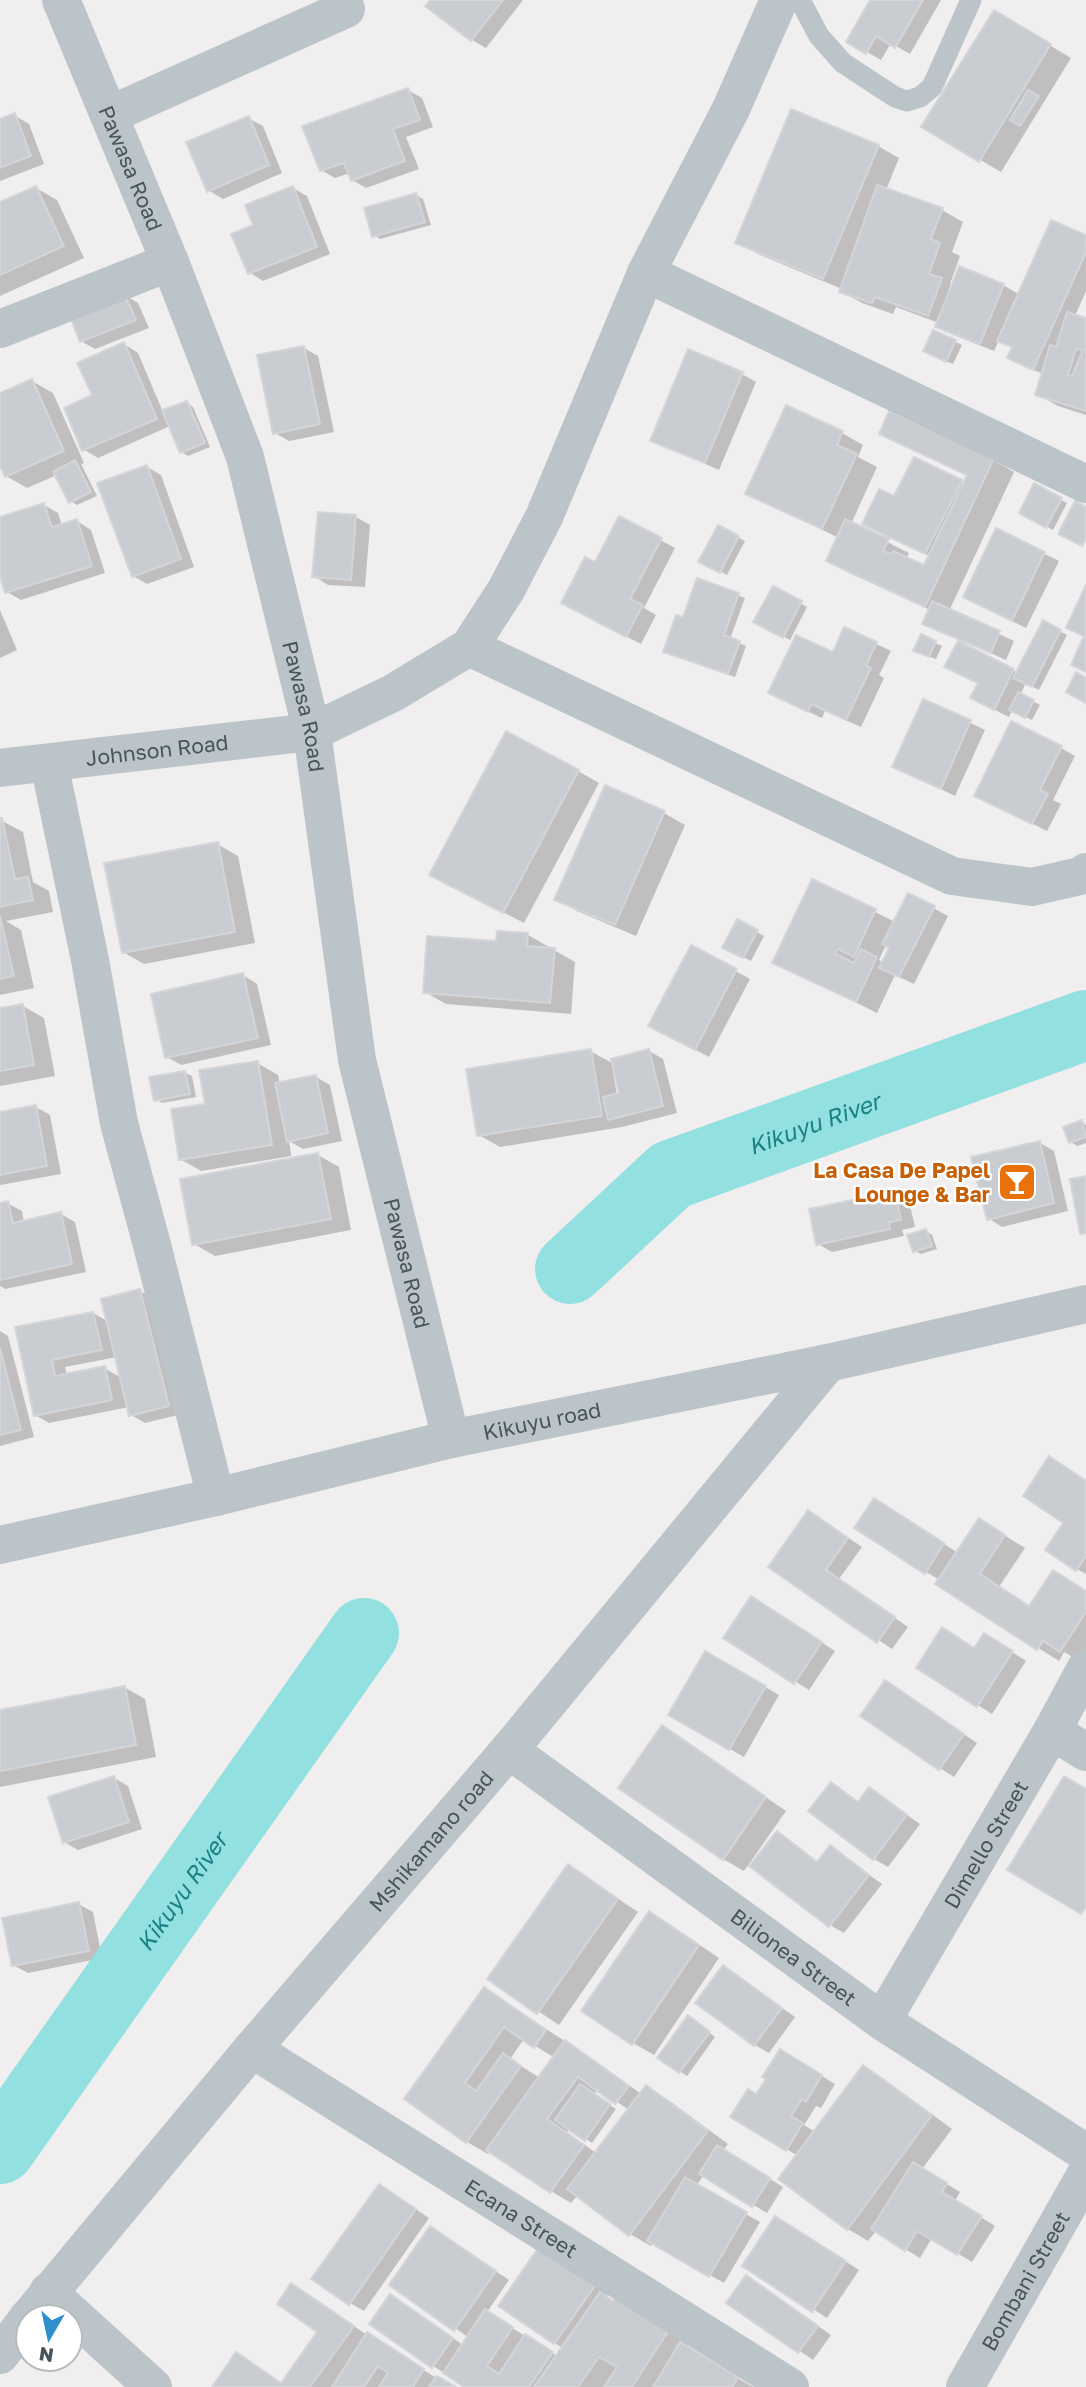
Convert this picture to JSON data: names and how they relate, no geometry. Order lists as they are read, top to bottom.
{
  "streets": {
    "street": [
      "Pawasa Road",
      "Johnson Road",
      "Kikuyu road",
      "Mshikamano road",
      "Dimello Street",
      "Bilionea Street",
      "Ecana Street",
      "Bombani Street"
    ]
  },
  "crossings": [
    ["Pawasa Road", "Johnson Road"],
    ["Pawasa Road", "Kikuyu road"],
    ["Kikuyu road", "Mshikamano road"],
    ["Mshikamano road", "Bilionea Street"],
    ["Mshikamano road", "Ecana Street"],
    ["Dimello Street", "Bilionea Street"]
  ],
  "water": ["Kikuyu River"],
  "places": {
    "bar": ["La Casa De Papel Lounge & Bar"]
  },
  "north": "bottom"
}
